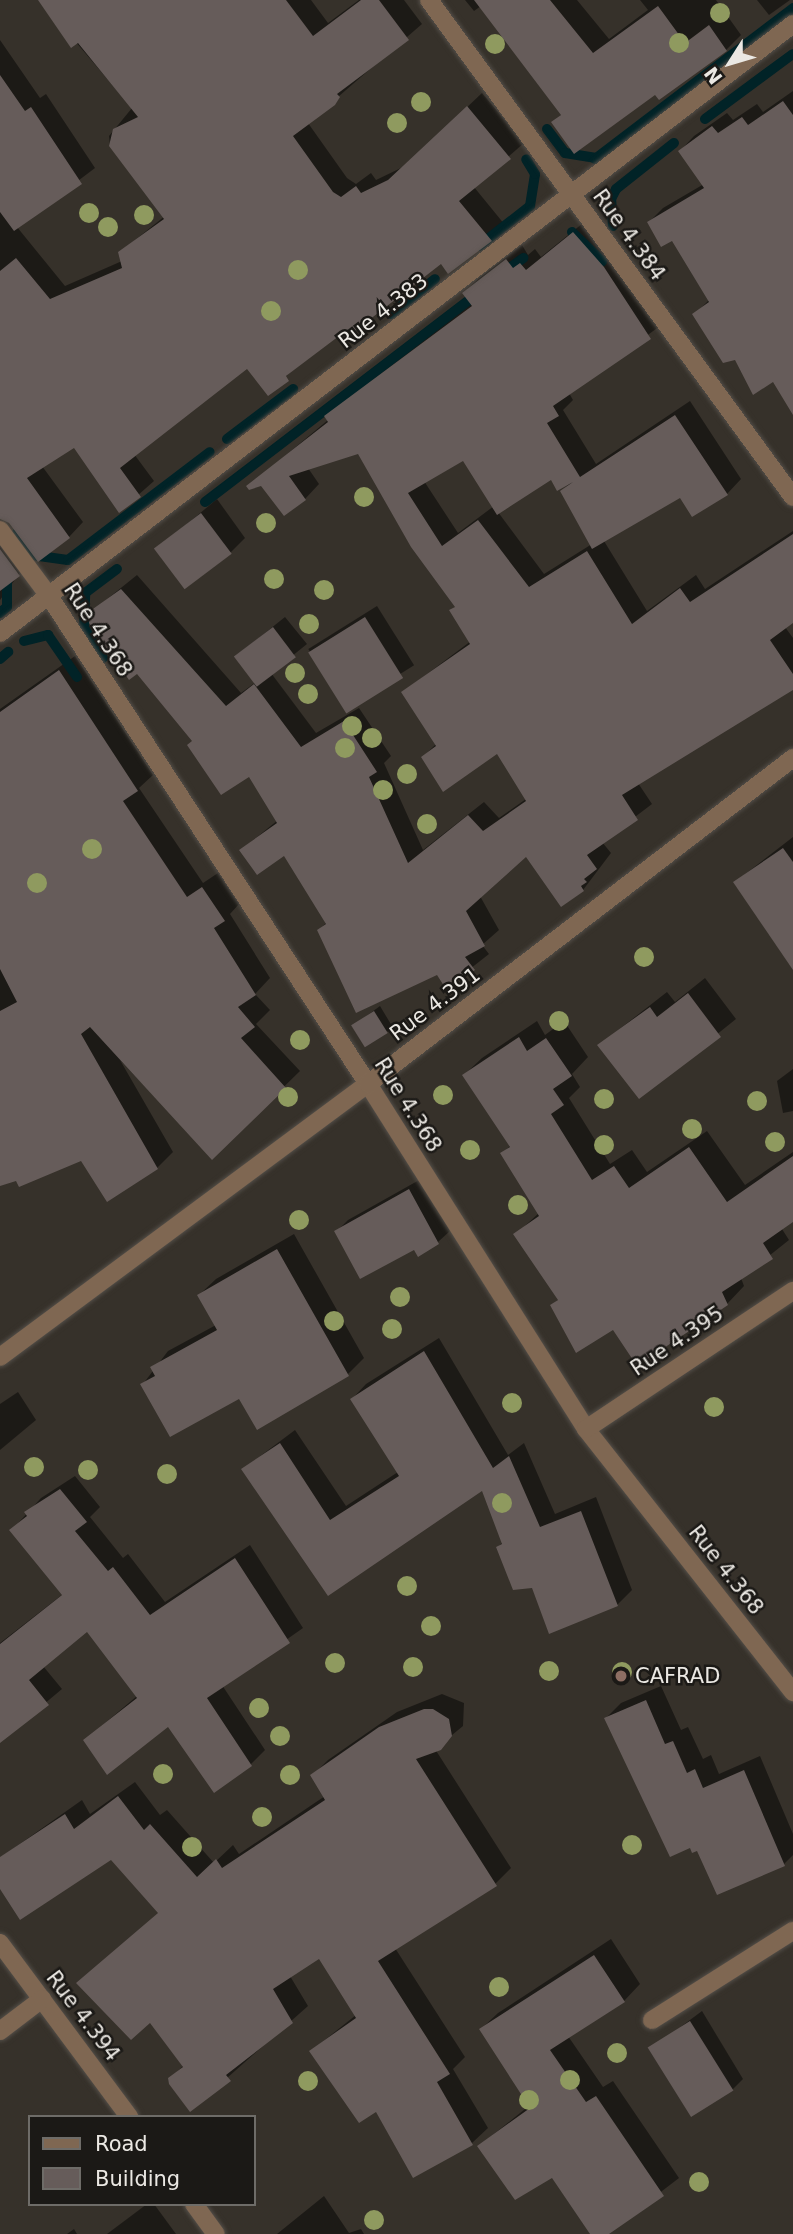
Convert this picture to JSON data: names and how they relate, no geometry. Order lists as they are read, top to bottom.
{
  "streets": {
    "street": [
      "Rue 4.384",
      "Rue 4.383",
      "Rue 4.368",
      "Rue 4.391",
      "Rue 4.395",
      "Rue 4.394"
    ]
  },
  "crossings": [
    ["Rue 4.384", "Rue 4.383"],
    ["Rue 4.383", "Rue 4.368"],
    ["Rue 4.368", "Rue 4.391"],
    ["Rue 4.368", "Rue 4.395"]
  ],
  "places": ["CAFRAD"],
  "legend": ["Road", "Building"],
  "north": "bottom left"
}
